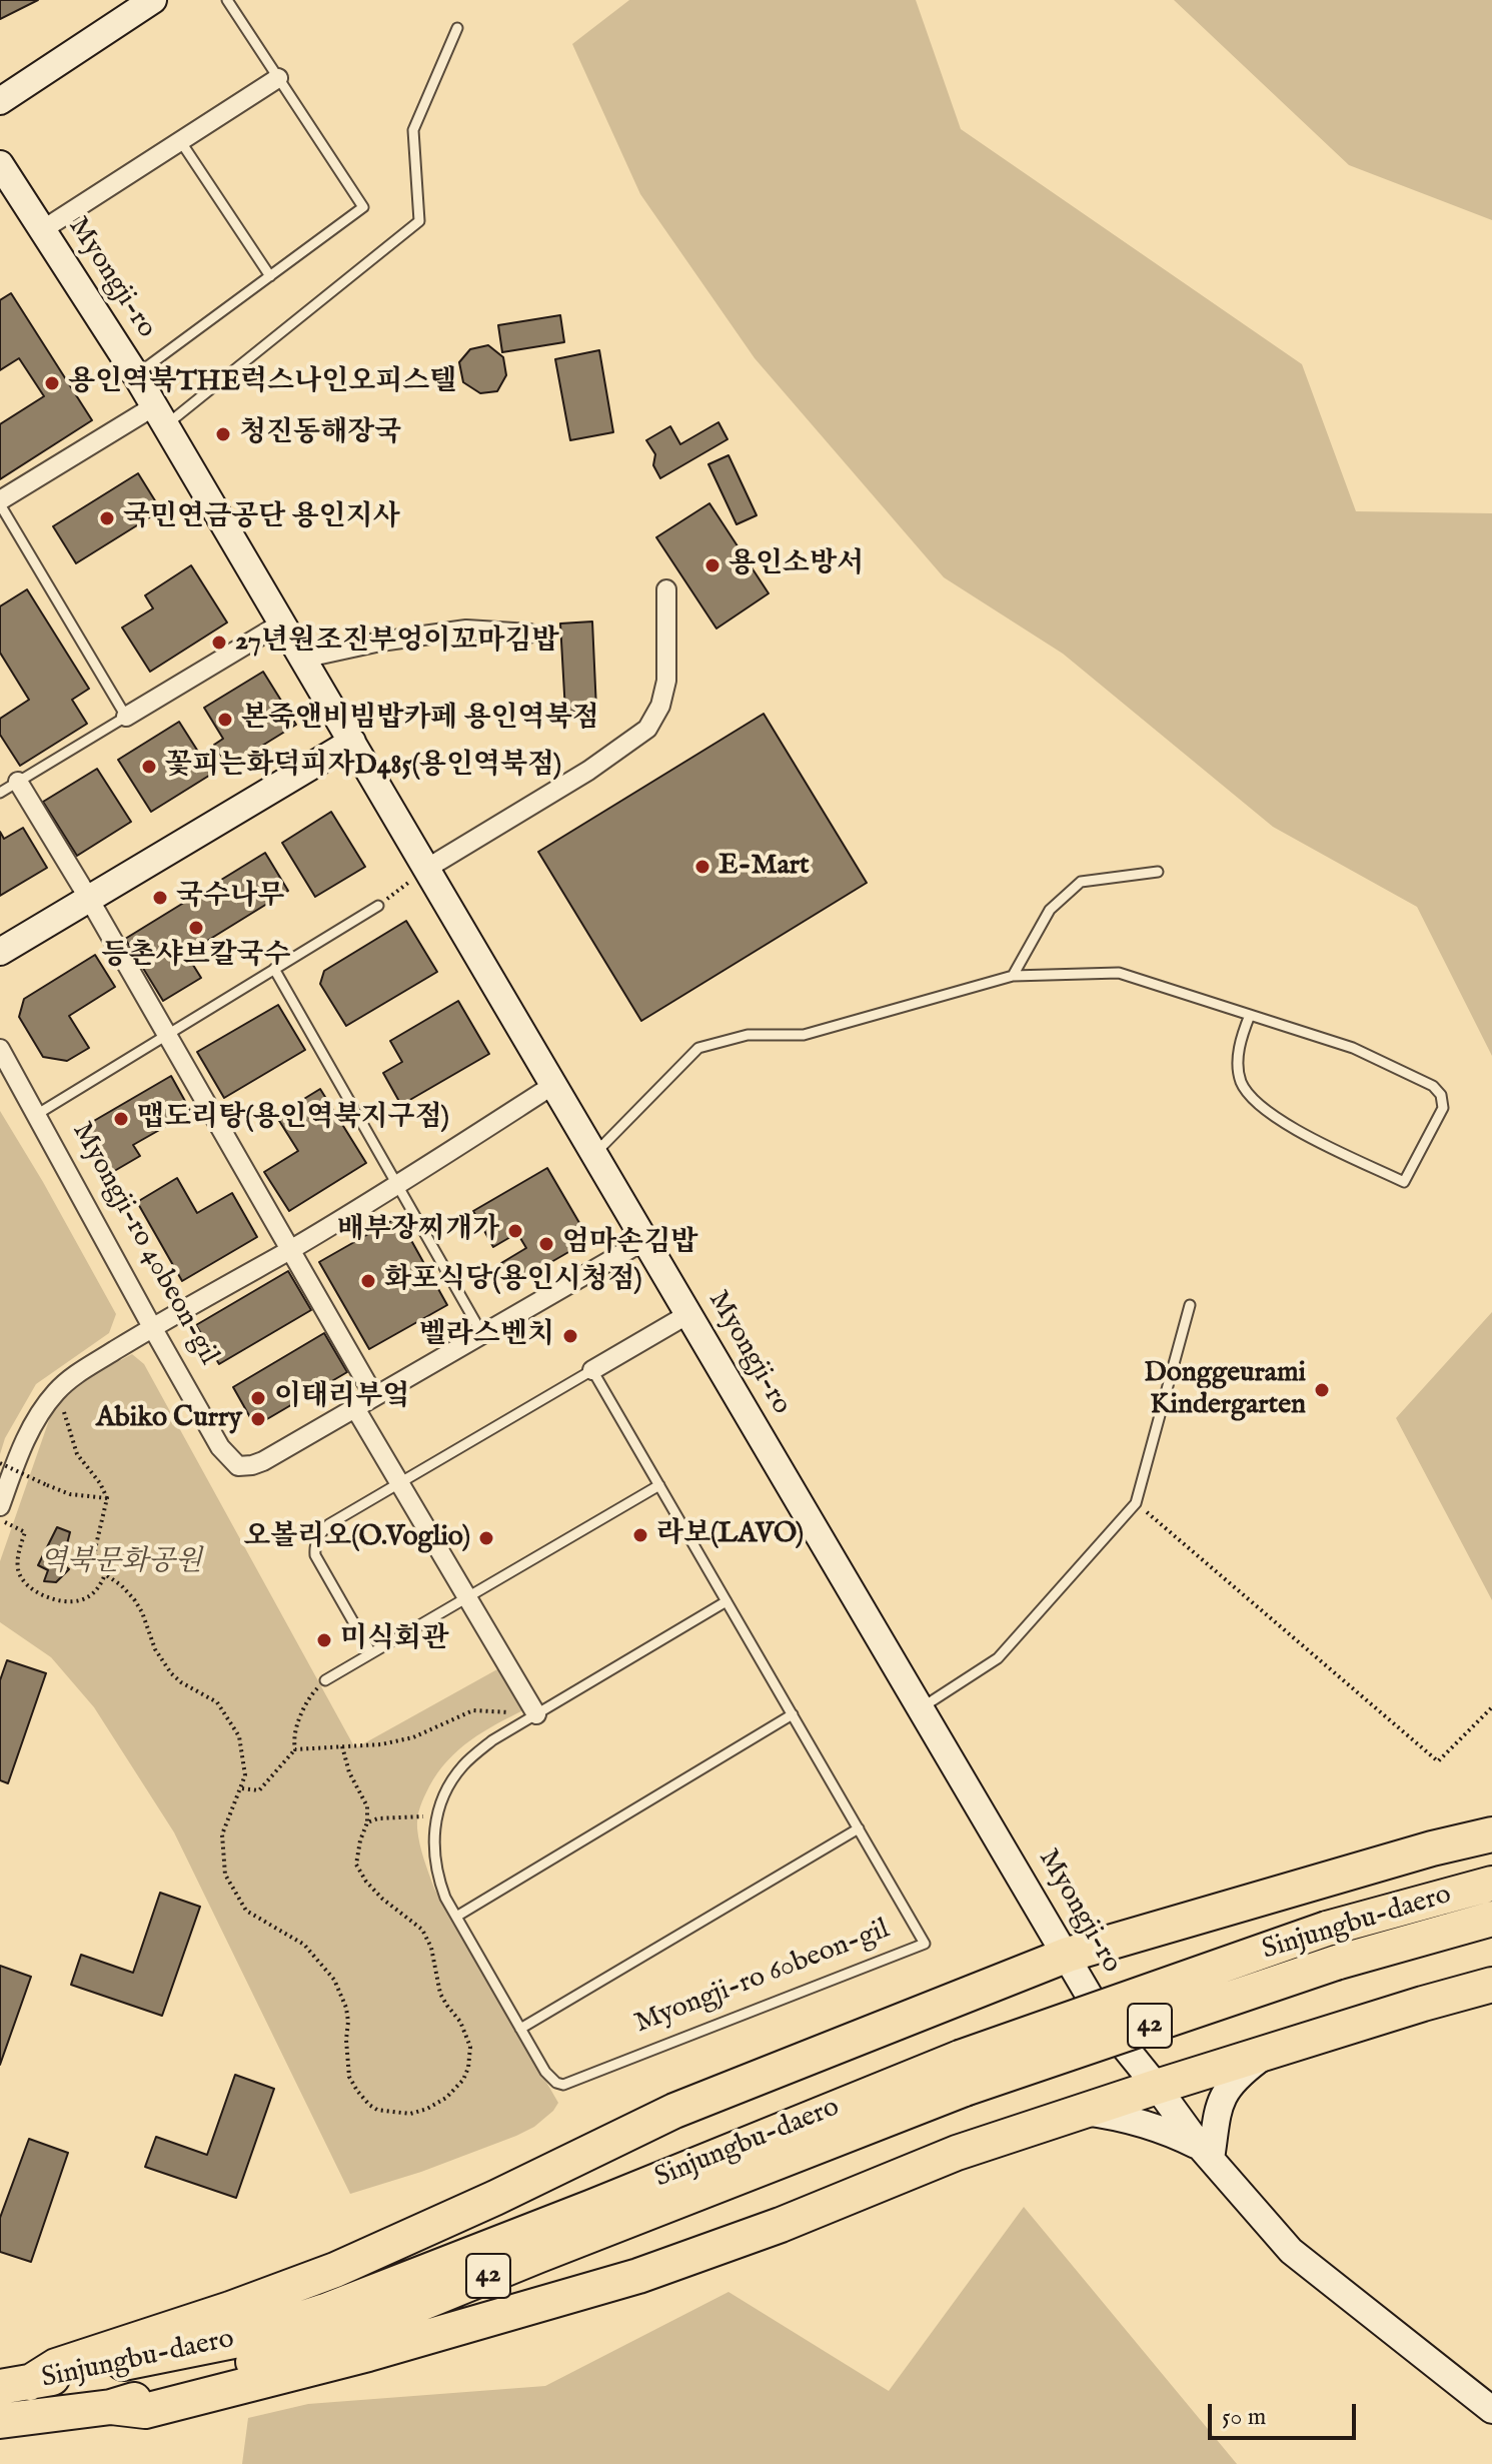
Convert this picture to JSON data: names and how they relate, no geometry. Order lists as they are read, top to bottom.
{
  "streets": {
    "highway": ["Sinjungbu-daero", "42"],
    "main road": ["Myongji-ro"],
    "street": ["Myongji-ro 40beon-gil"],
    "lane": ["Myongji-ro 60beon-gil"]
  },
  "parks": ["역북문화공원"],
  "places": [
    "용인역북THE럭스나인오피스텔",
    "청진동해장국",
    "국민연금공단 용인지사",
    "용인소방서",
    "27년원조진부엉이꼬마김밥",
    "본죽앤비빔밥카페 용인역북점",
    "꽃피는화덕피자D485(용인역북점)",
    "E-Mart",
    "국수나무",
    "등촌샤브칼국수",
    "맵도리탕(용인역북지구점)",
    "배부장찌개가",
    "엄마손김밥",
    "화포식당(용인시청점)",
    "벨라스벤치",
    "Donggeurami Kindergarten",
    "이태리부엌",
    "Abiko Curry",
    "라보(LAVO)",
    "오볼리오(O.Voglio)",
    "미식회관"
  ],
  "scale_bar": "50 m"
}
